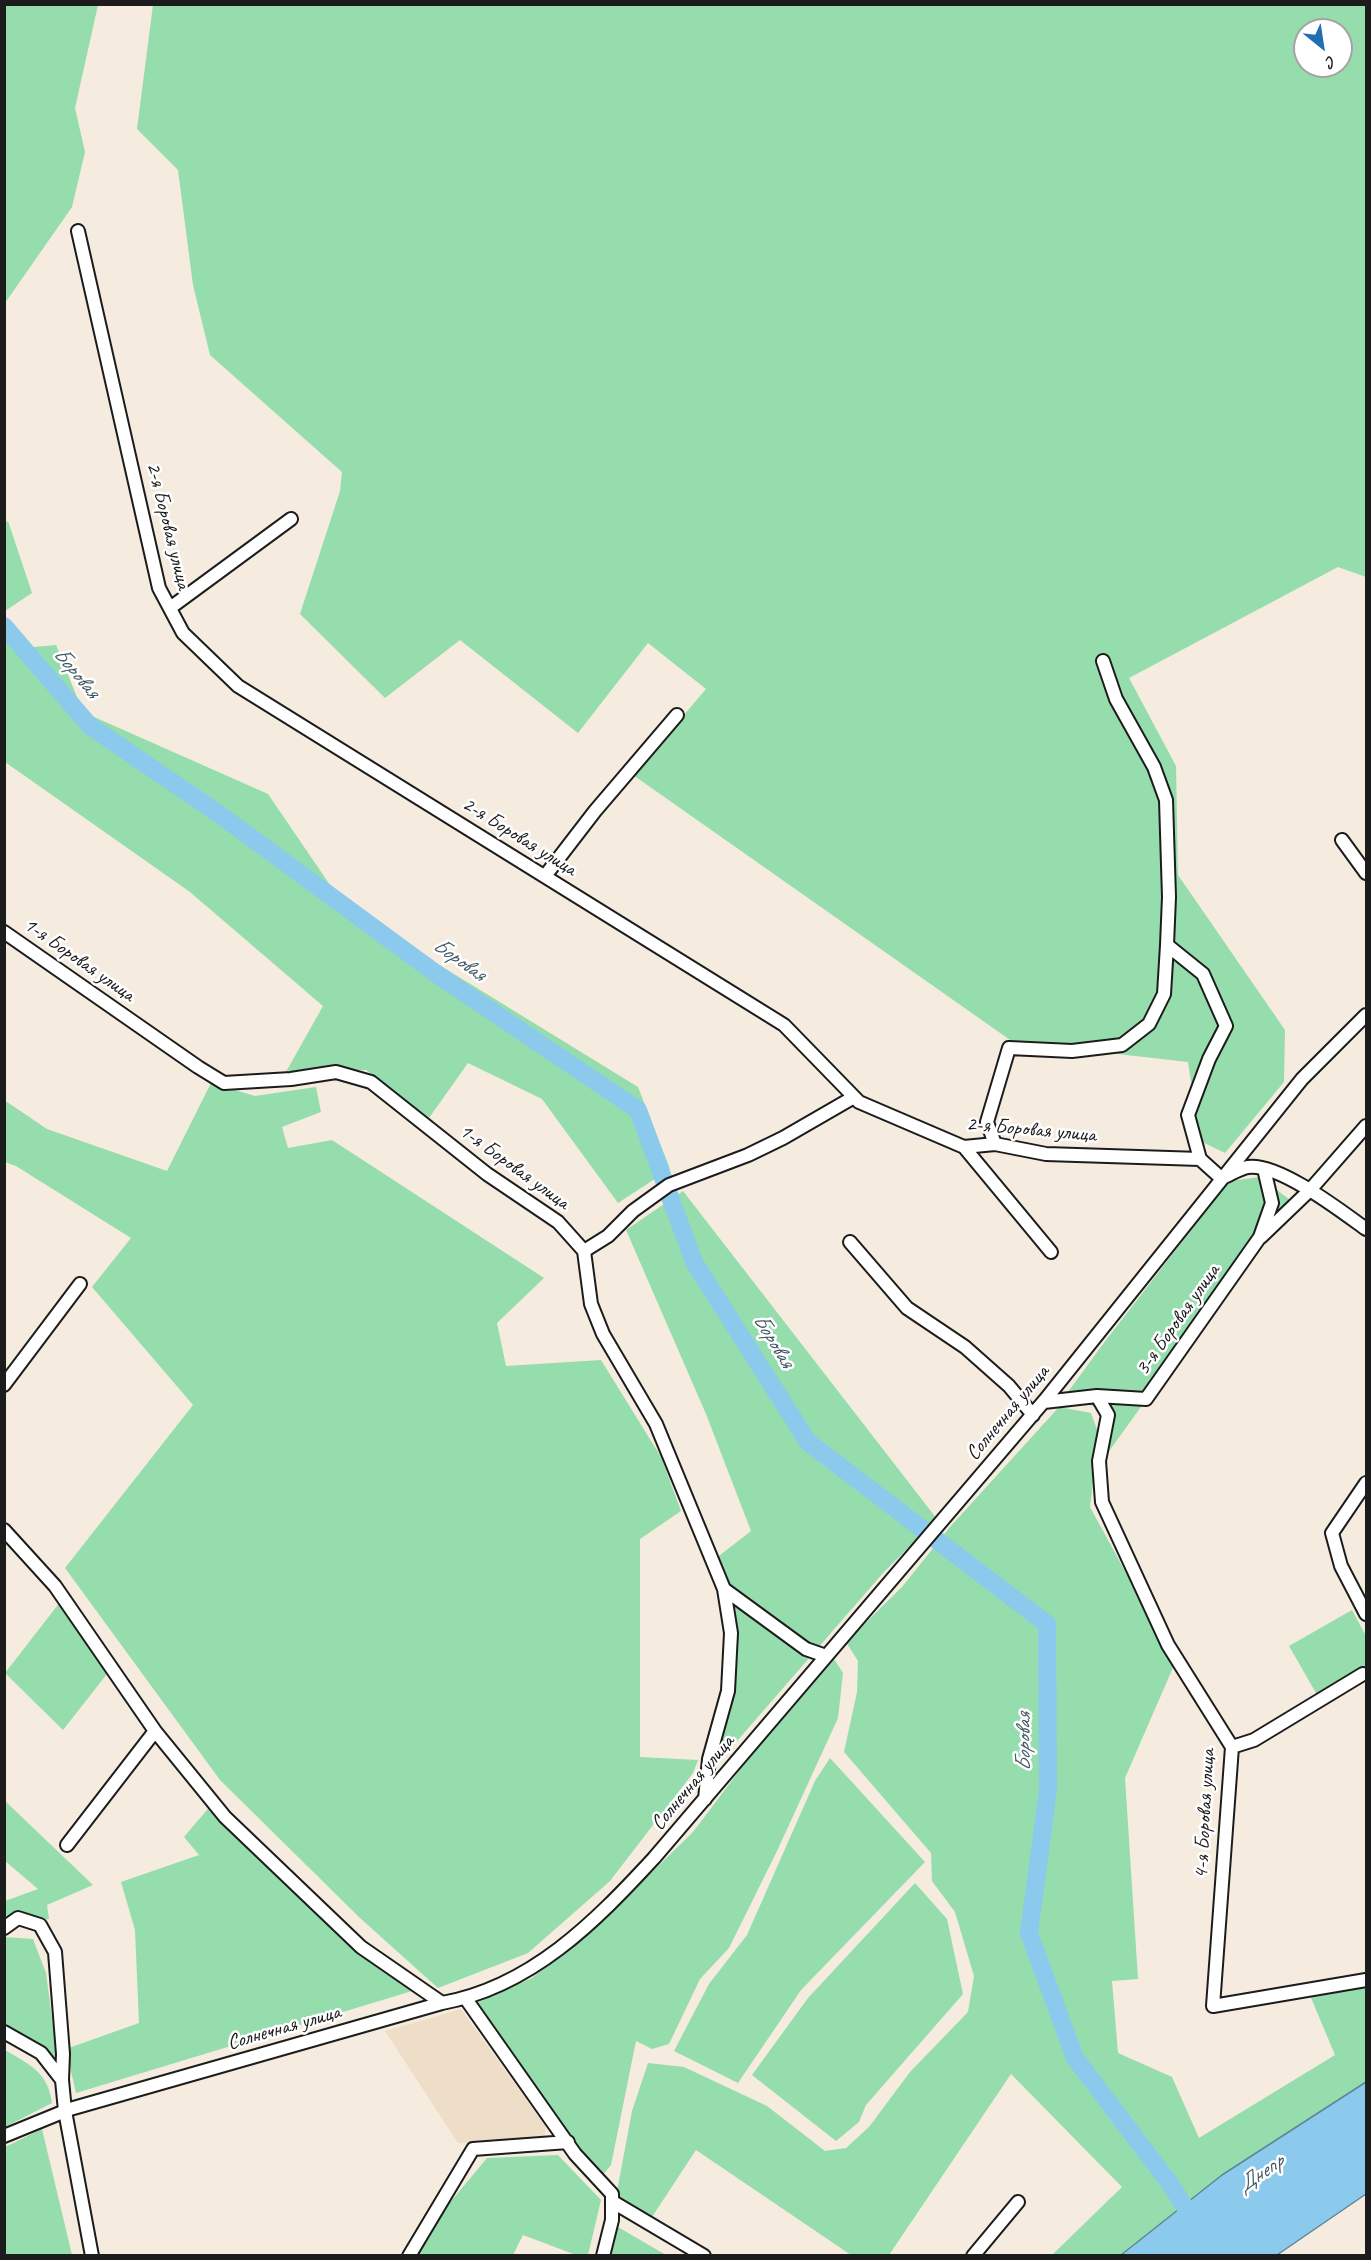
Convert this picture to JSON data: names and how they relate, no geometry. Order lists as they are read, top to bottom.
{
  "streets": {
    "street": [
      "2-я Боровая улица",
      "1-я Боровая улица",
      "3-я Боровая улица",
      "Солнечная улица",
      "4-я Боровая улица"
    ]
  },
  "crossings": [
    ["3-я Боровая улица", "Солнечная улица"],
    ["3-я Боровая улица", "4-я Боровая улица"]
  ],
  "water": ["Боровая", "Днепр"],
  "north": "bottom right"
}
